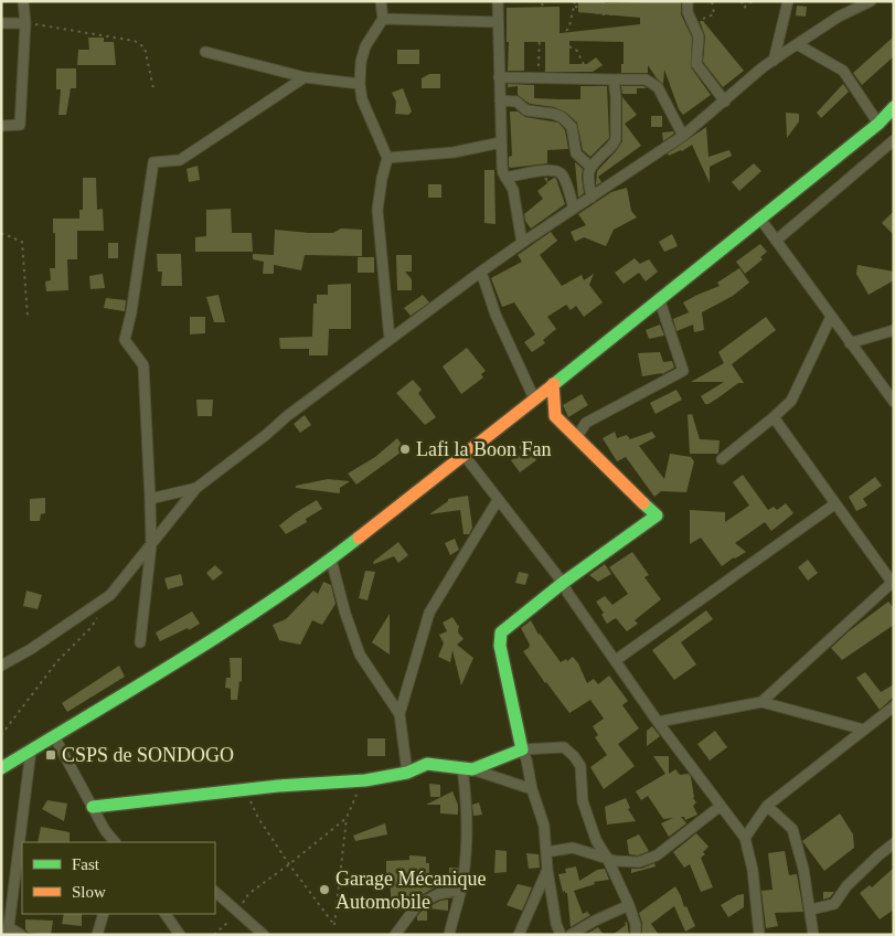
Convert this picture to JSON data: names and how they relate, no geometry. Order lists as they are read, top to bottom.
{
  "places": {
    "other": ["Lafi la Boon Fan", "Garage Mécanique Automobile"],
    "transit": ["CSPS de SONDOGO"]
  },
  "legend": ["Fast", "Slow"]
}
